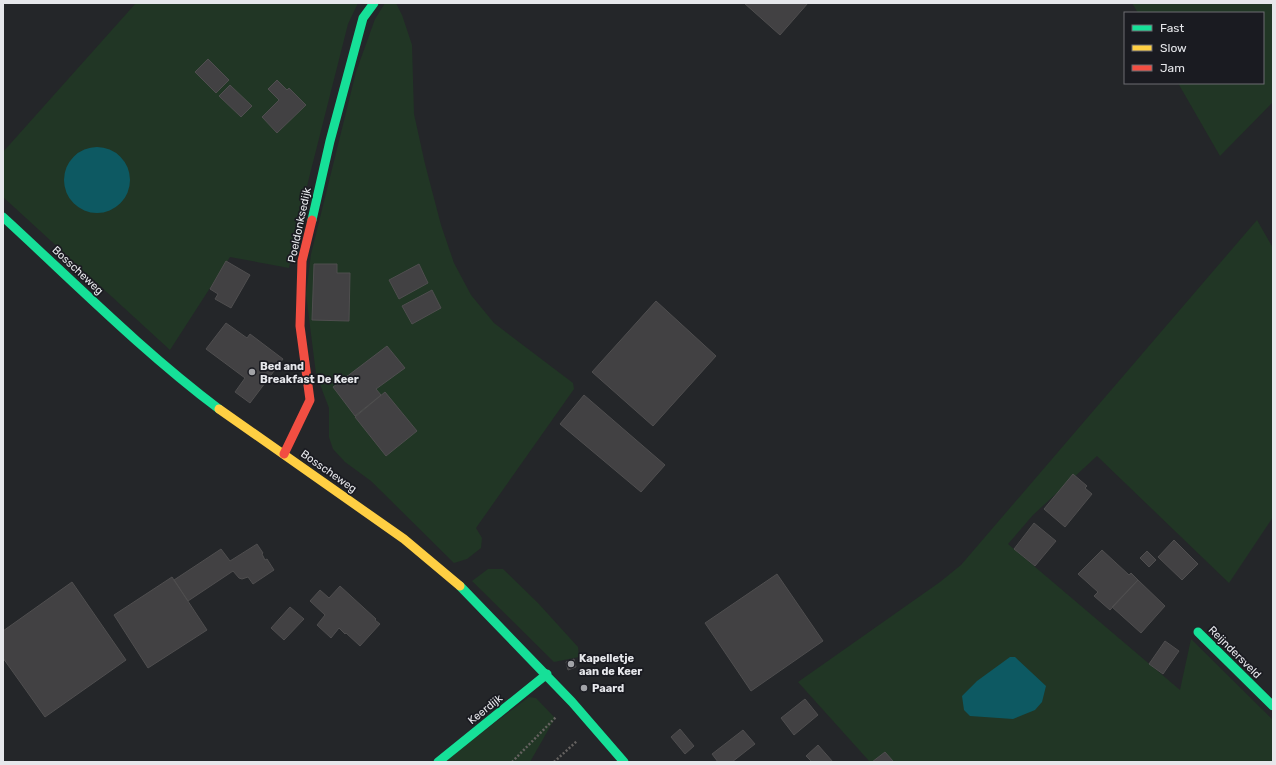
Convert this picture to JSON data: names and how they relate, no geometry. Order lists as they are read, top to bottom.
{
  "streets": {
    "street": [
      "Poeldonksedijk",
      "Bosscheweg",
      "Reijndersveld",
      "Keerdijk"
    ]
  },
  "crossings": [
    ["Poeldonksedijk", "Bosscheweg"],
    ["Bosscheweg", "Keerdijk"]
  ],
  "places": ["Bed and Breakfast De Keer", "Kapelletje aan de Keer", "Paard"],
  "legend": ["Fast", "Slow", "Jam"]
}
